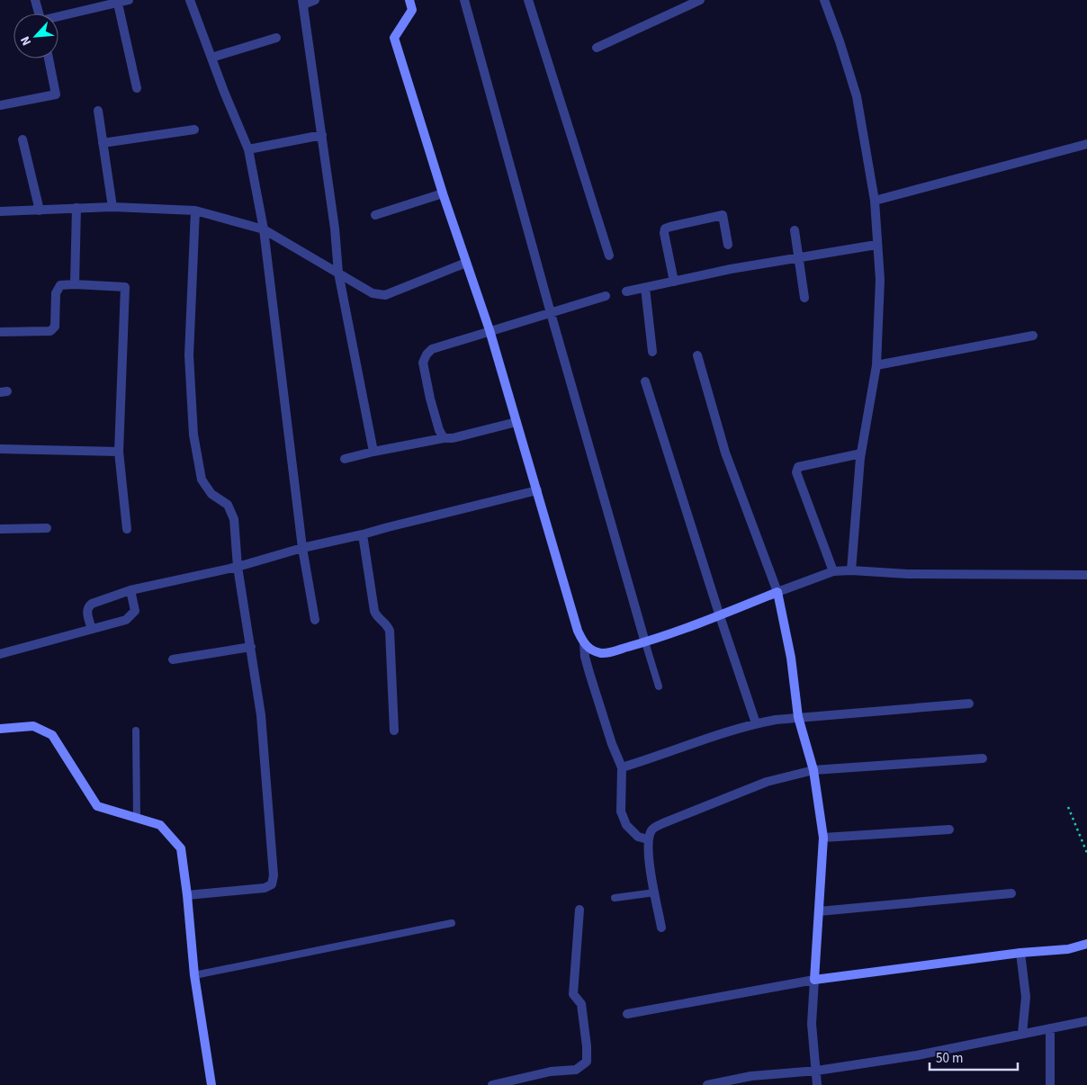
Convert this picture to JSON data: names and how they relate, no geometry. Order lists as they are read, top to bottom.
{
  "scale_bar": "50 m",
  "north": "bottom left"
}
